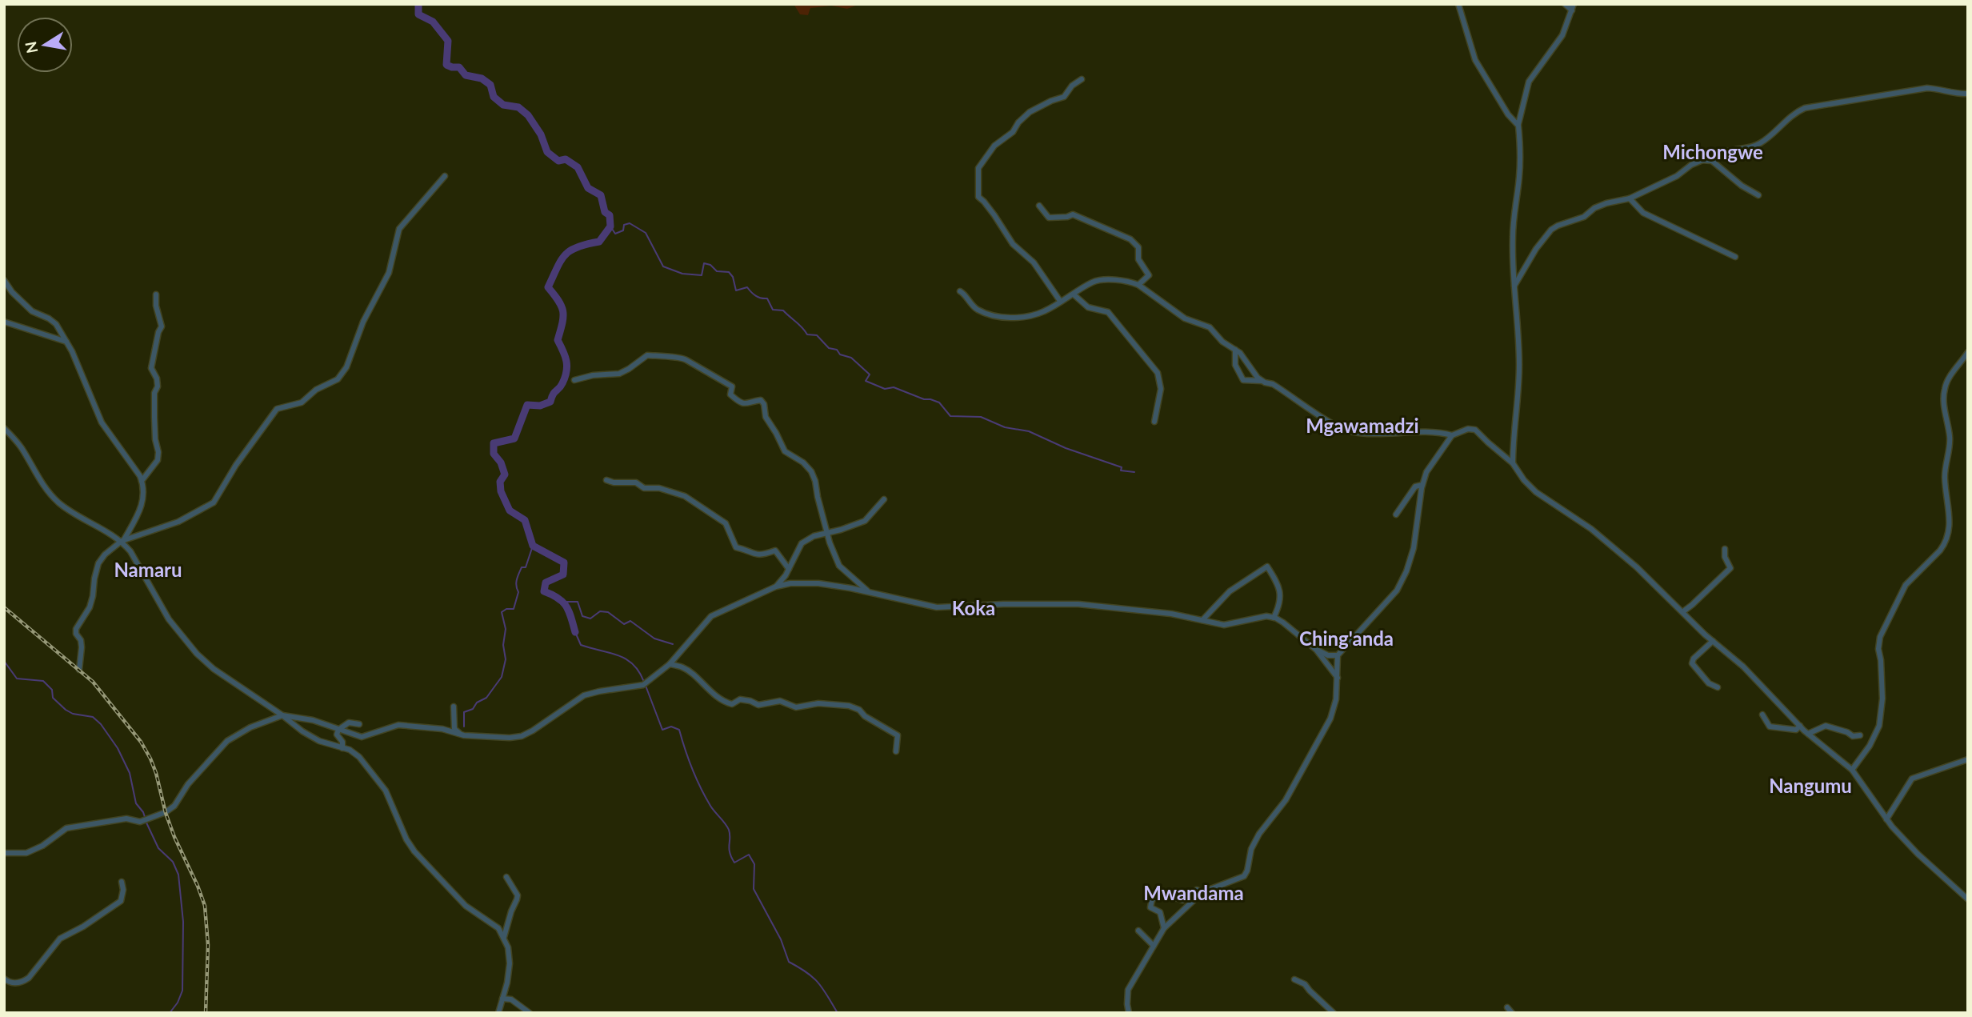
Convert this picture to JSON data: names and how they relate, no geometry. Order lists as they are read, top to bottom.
{
  "districts": [
    "Michongwe",
    "Mgawamadzi",
    "Namaru",
    "Koka",
    "Ching'anda",
    "Nangumu",
    "Mwandama"
  ],
  "north": "left"
}
